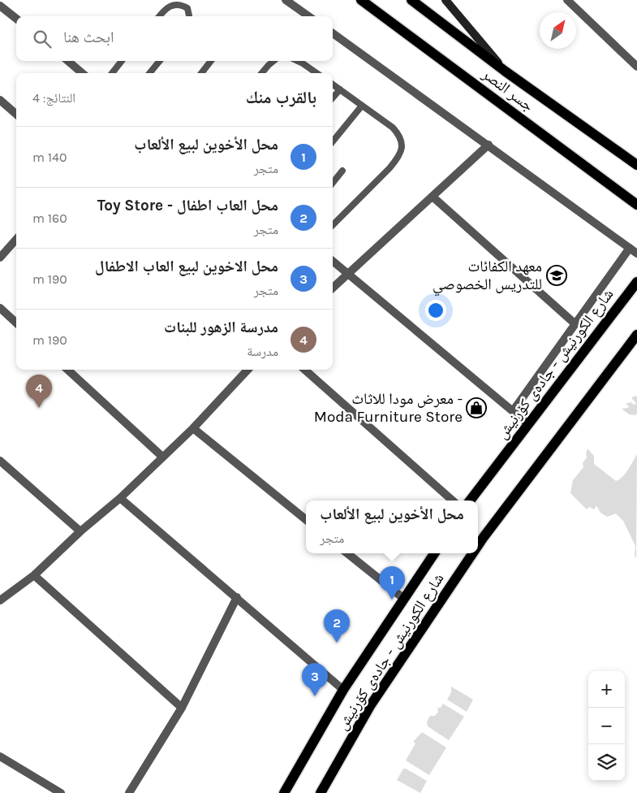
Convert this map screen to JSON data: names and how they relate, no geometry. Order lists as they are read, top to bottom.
{
  "streets": {
    "main road": ["جسر النصر", "شارع الكورنيش - جادەی کۆرنیش"]
  },
  "places": {
    "school or university": ["معهد الكفائات للتدريس الخصوصي"],
    "shop": ["معرض مودا للاثاث - Moda Furniture Store"]
  },
  "north": "top right",
  "page": {
    "search": "ابحث هنا",
    "heading": ["بالقرب منك", "النتائج: 4"],
    "list": [
      {
        "mark": "1",
        "name": "محل الأخوين لبيع الألعاب",
        "note": "متجر",
        "value": "140 m"
      },
      {
        "mark": "2",
        "name": "محل العاب اطفال - Toy Store",
        "note": "متجر",
        "value": "160 m"
      },
      {
        "mark": "3",
        "name": "محل الاخوين لبيع العاب الاطفال",
        "note": "متجر",
        "value": "190 m"
      },
      {
        "mark": "4",
        "name": "مدرسة الزهور للبنات",
        "note": "مدرسة",
        "value": "190 m"
      }
    ],
    "pins": [
      "4",
      "1",
      "2",
      "3"
    ],
    "popup": ["محل الأخوين لبيع الألعاب", "متجر"],
    "map_buttons": ["+", "−"]
  }
}
